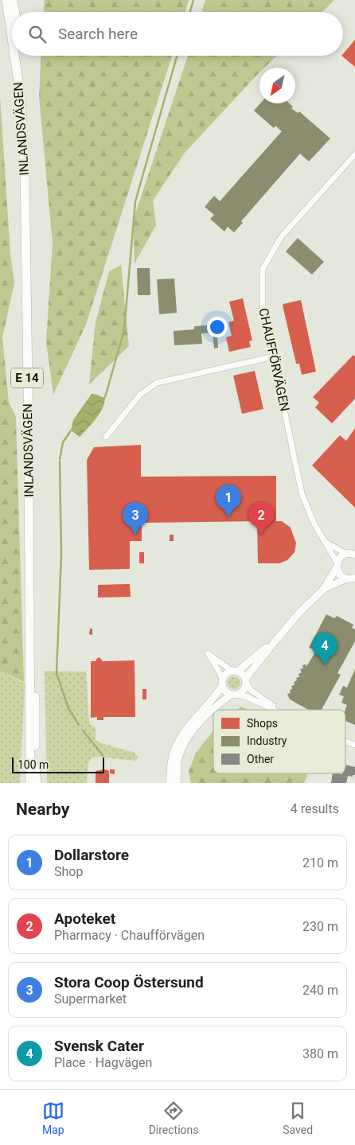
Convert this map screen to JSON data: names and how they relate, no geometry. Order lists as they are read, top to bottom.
{
  "streets": {
    "highway": ["INLANDSVÄGEN", "E 14"],
    "street": ["CHAUFFÖRVÄGEN"]
  },
  "legend": ["Shops", "Industry", "Other"],
  "scale_bar": "100 m",
  "north": "bottom left",
  "page": {
    "search": "Search here",
    "pins": [
      "1",
      "2",
      "3",
      "4"
    ],
    "scale": "100 m",
    "heading": ["Nearby", "4 results"],
    "list": [
      {
        "mark": "1",
        "name": "Dollarstore",
        "note": "Shop",
        "value": "210 m"
      },
      {
        "mark": "2",
        "name": "Apoteket",
        "note": "Pharmacy · Chaufförvägen",
        "value": "230 m"
      },
      {
        "mark": "3",
        "name": "Stora Coop Östersund",
        "note": "Supermarket",
        "value": "240 m"
      },
      {
        "mark": "4",
        "name": "Svensk Cater",
        "note": "Place · Hagvägen",
        "value": "380 m"
      }
    ],
    "nav": ["Map", "Directions", "Saved"]
  }
}
